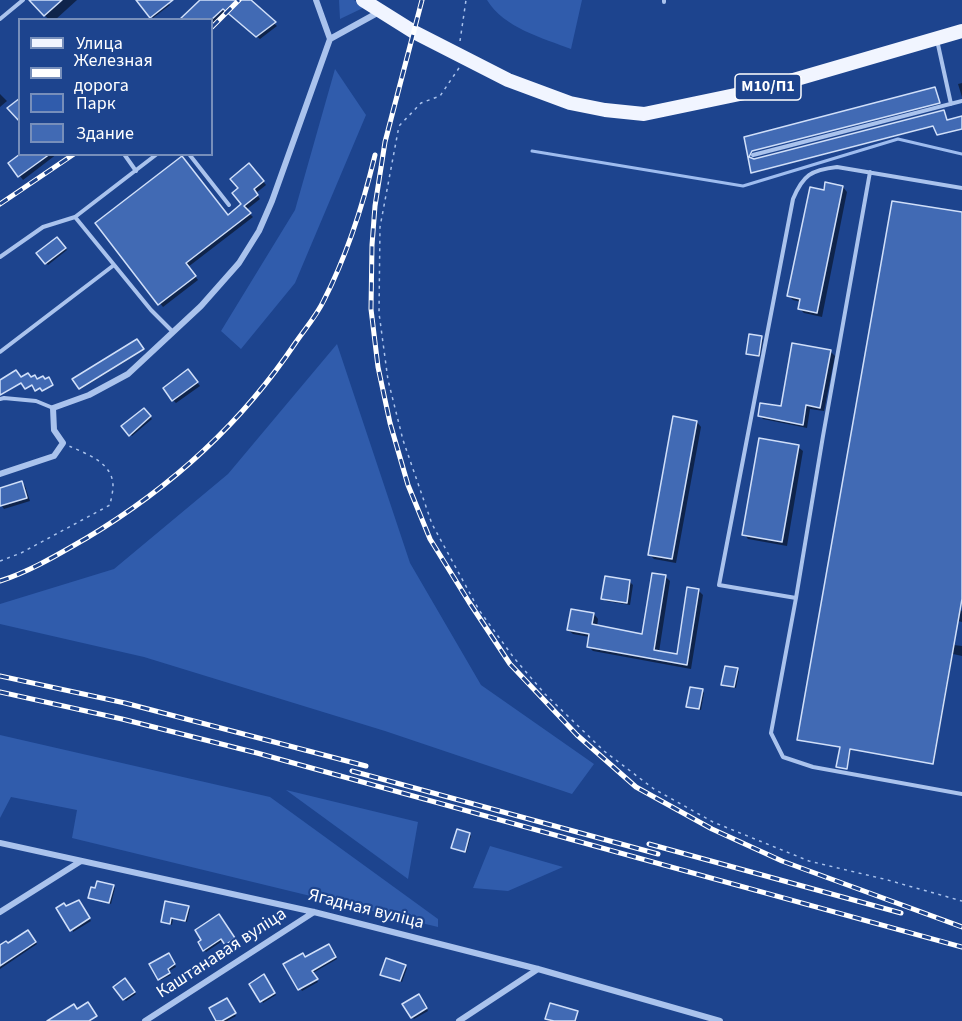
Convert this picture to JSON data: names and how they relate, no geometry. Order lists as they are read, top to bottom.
{
  "streets": {
    "main road": ["М10/П1"],
    "street": ["Ягадная вуліца", "Каштанавая вуліца"]
  },
  "crossings": [
    ["Ягадная вуліца", "Каштанавая вуліца"]
  ],
  "legend": [
    "Улица",
    "Железная дорога",
    "Парк",
    "Здание"
  ]
}
